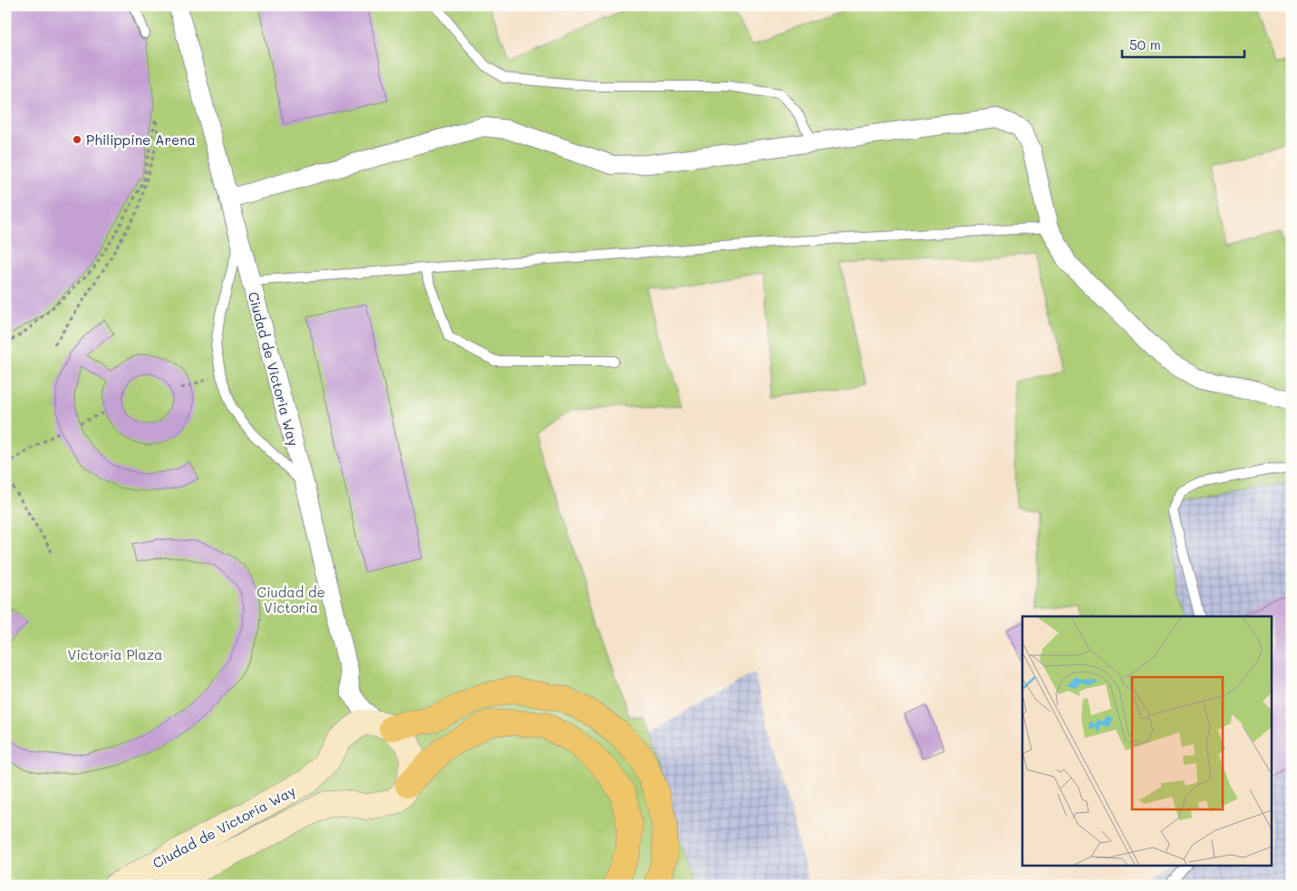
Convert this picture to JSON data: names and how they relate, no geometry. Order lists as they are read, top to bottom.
{
  "streets": {
    "main road": ["Ciudad de Victoria Way"]
  },
  "parks": ["Ciudad de Victoria", "Victoria Plaza"],
  "places": ["Philippine Arena"],
  "scale_bar": "50 m"
}
